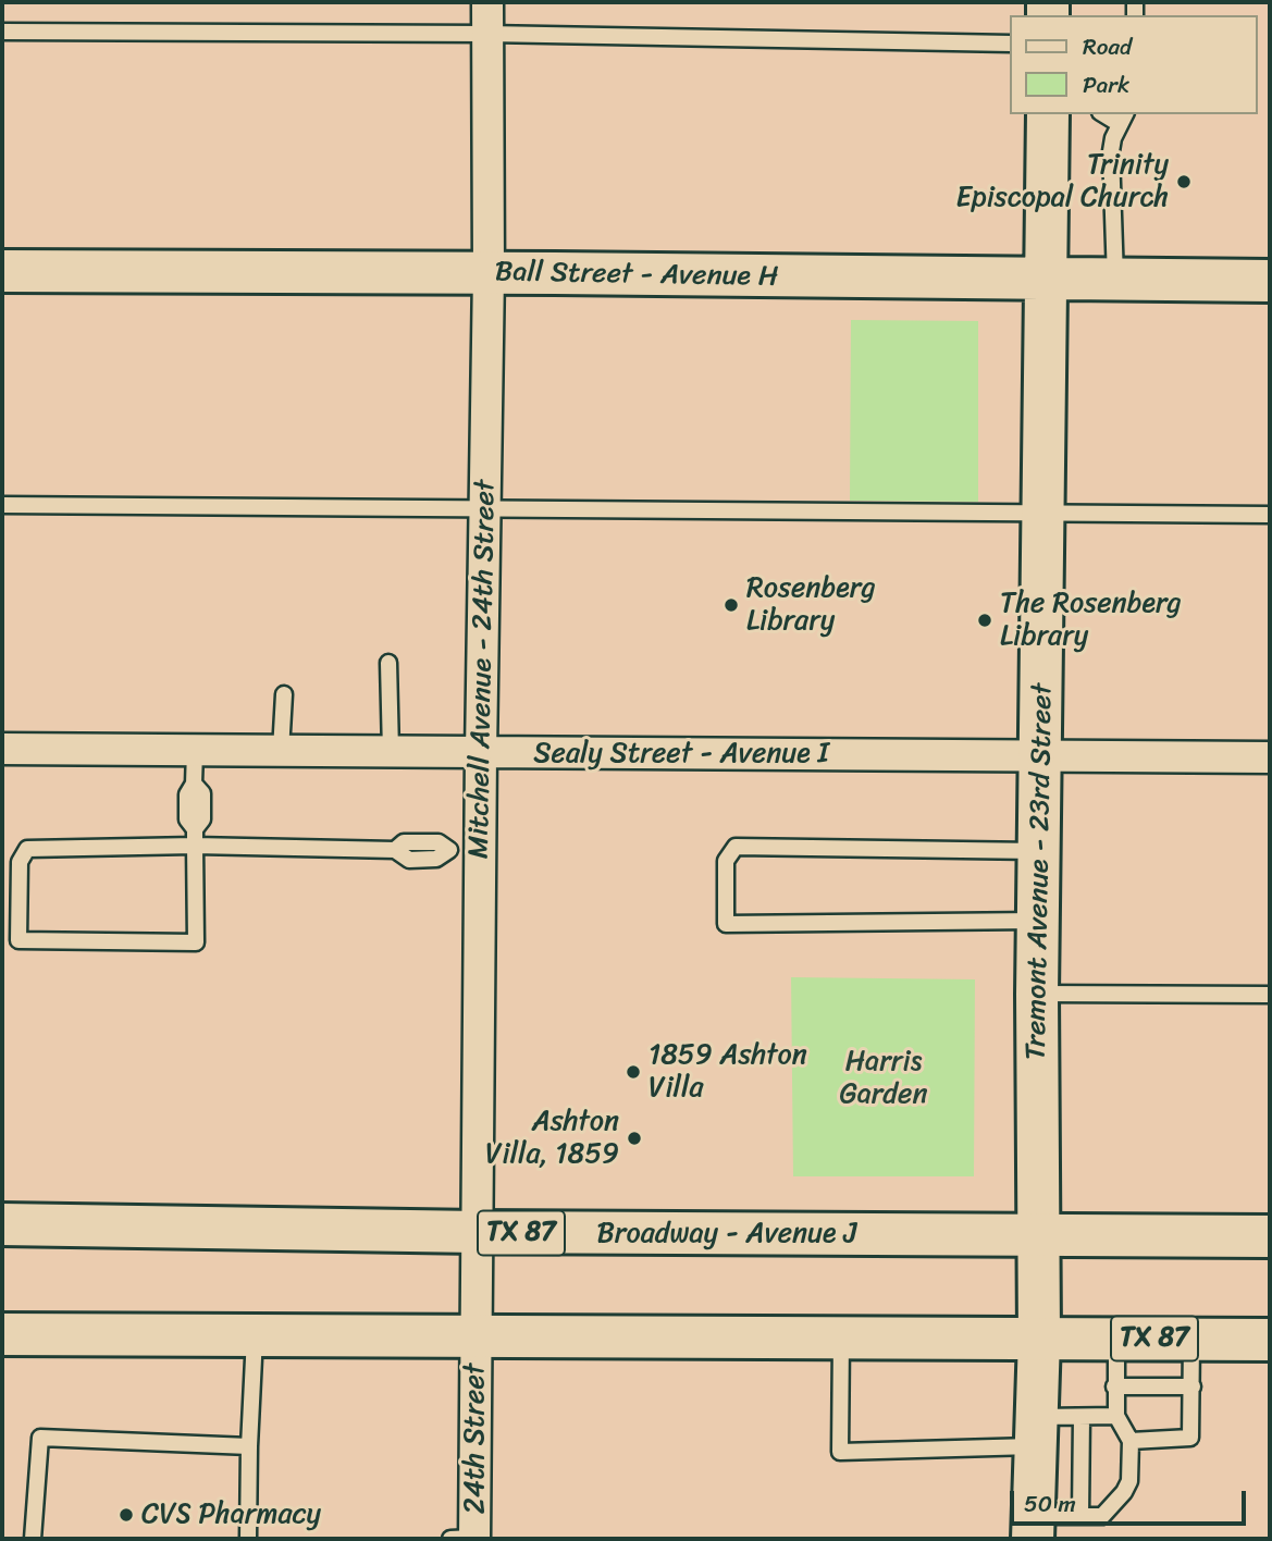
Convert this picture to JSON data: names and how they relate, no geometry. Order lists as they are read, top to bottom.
{
  "streets": {
    "street": [
      "Ball Street - Avenue H",
      "Mitchell Avenue - 24th Street",
      "Sealy Street - Avenue I",
      "Tremont Avenue - 23rd Street",
      "TX 87",
      "Broadway - Avenue J",
      "24th Street"
    ]
  },
  "crossings": [
    ["Ball Street - Avenue H", "Mitchell Avenue - 24th Street"],
    ["Ball Street - Avenue H", "Tremont Avenue - 23rd Street"],
    ["Mitchell Avenue - 24th Street", "Sealy Street - Avenue I"],
    ["Mitchell Avenue - 24th Street", "TX 87"],
    ["Mitchell Avenue - 24th Street", "Broadway - Avenue J"],
    ["Mitchell Avenue - 24th Street", "24th Street"],
    ["Sealy Street - Avenue I", "Tremont Avenue - 23rd Street"],
    ["Tremont Avenue - 23rd Street", "TX 87"],
    ["Tremont Avenue - 23rd Street", "Broadway - Avenue J"],
    ["TX 87", "24th Street"]
  ],
  "parks": ["Harris Garden"],
  "places": [
    "Trinity Episcopal Church",
    "Rosenberg Library",
    "The Rosenberg Library",
    "1859 Ashton Villa",
    "Ashton Villa, 1859",
    "CVS Pharmacy"
  ],
  "legend": ["Road", "Park"],
  "scale_bar": "50 m"
}
